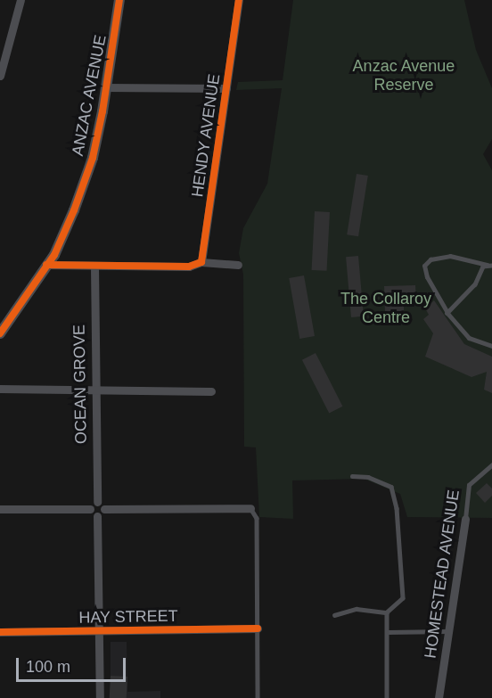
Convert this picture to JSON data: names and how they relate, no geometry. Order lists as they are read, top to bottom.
{
  "streets": {
    "street": [
      "ANZAC AVENUE",
      "HENDY AVENUE",
      "OCEAN GROVE",
      "HOMESTEAD AVENUE",
      "HAY STREET"
    ]
  },
  "parks": ["Anzac Avenue Reserve", "The Collaroy Centre"],
  "scale_bar": "100 m"
}
